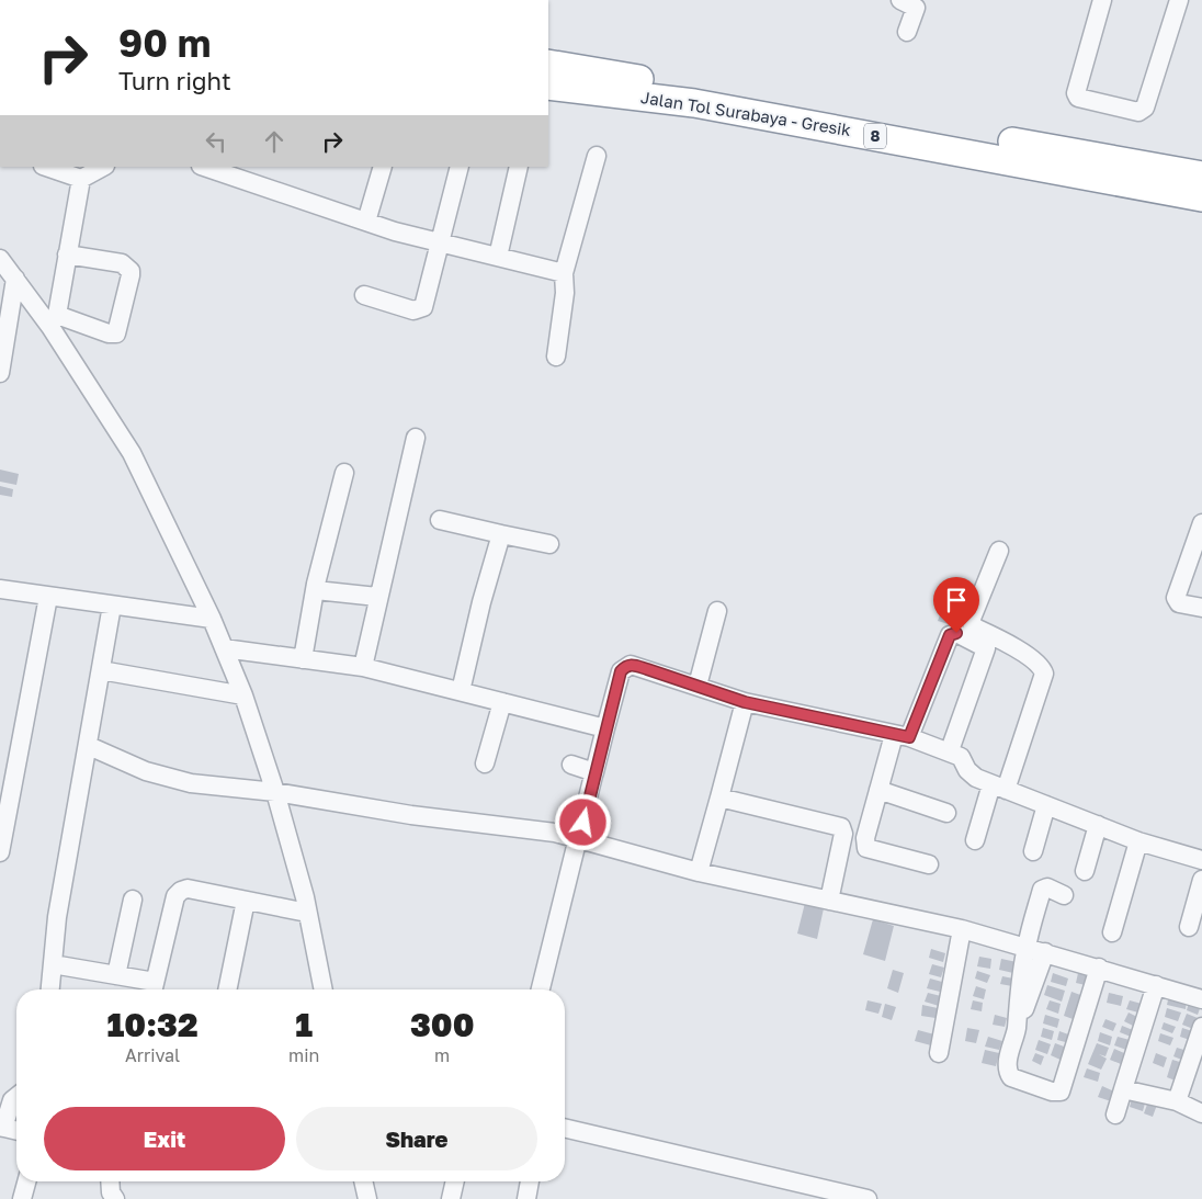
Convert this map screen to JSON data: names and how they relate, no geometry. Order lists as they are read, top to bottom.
{
  "streets": {
    "highway": ["Jalan Tol Surabaya - Gresik", "8"]
  },
  "page": {
    "turn": ["90 m", "Turn right"],
    "eta": [
      "10:32",
      "Arrival",
      "1",
      "min",
      "300",
      "m"
    ],
    "buttons": ["Exit", "Share"]
  }
}
